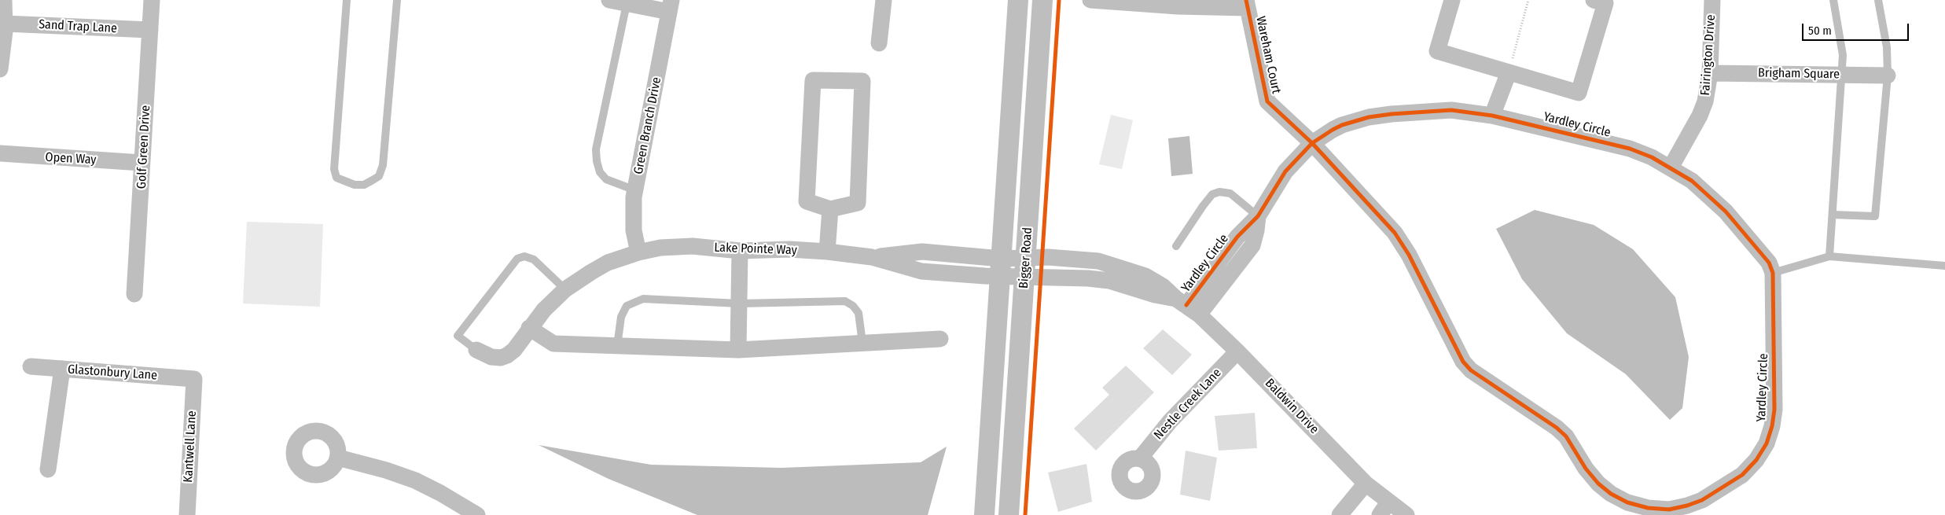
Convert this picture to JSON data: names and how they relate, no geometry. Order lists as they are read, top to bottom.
{
  "streets": {
    "street": [
      "Sand Trap Lane",
      "Wareham Court",
      "Fairington Drive",
      "Brigham Square",
      "Yardley Circle",
      "Green Branch Drive",
      "Golf Green Drive",
      "Open Way",
      "Lake Pointe Way",
      "Bigger Road",
      "Glastonbury Lane",
      "Nestle Creek Lane",
      "Baldwin Drive",
      "Kantwell Lane"
    ]
  },
  "crossings": [
    ["Sand Trap Lane", "Golf Green Drive"],
    ["Wareham Court", "Yardley Circle"],
    ["Fairington Drive", "Brigham Square"],
    ["Fairington Drive", "Yardley Circle"],
    ["Yardley Circle", "Baldwin Drive"],
    ["Green Branch Drive", "Lake Pointe Way"],
    ["Golf Green Drive", "Open Way"],
    ["Lake Pointe Way", "Bigger Road"],
    ["Glastonbury Lane", "Kantwell Lane"],
    ["Nestle Creek Lane", "Baldwin Drive"]
  ],
  "scale_bar": "50 m"
}
